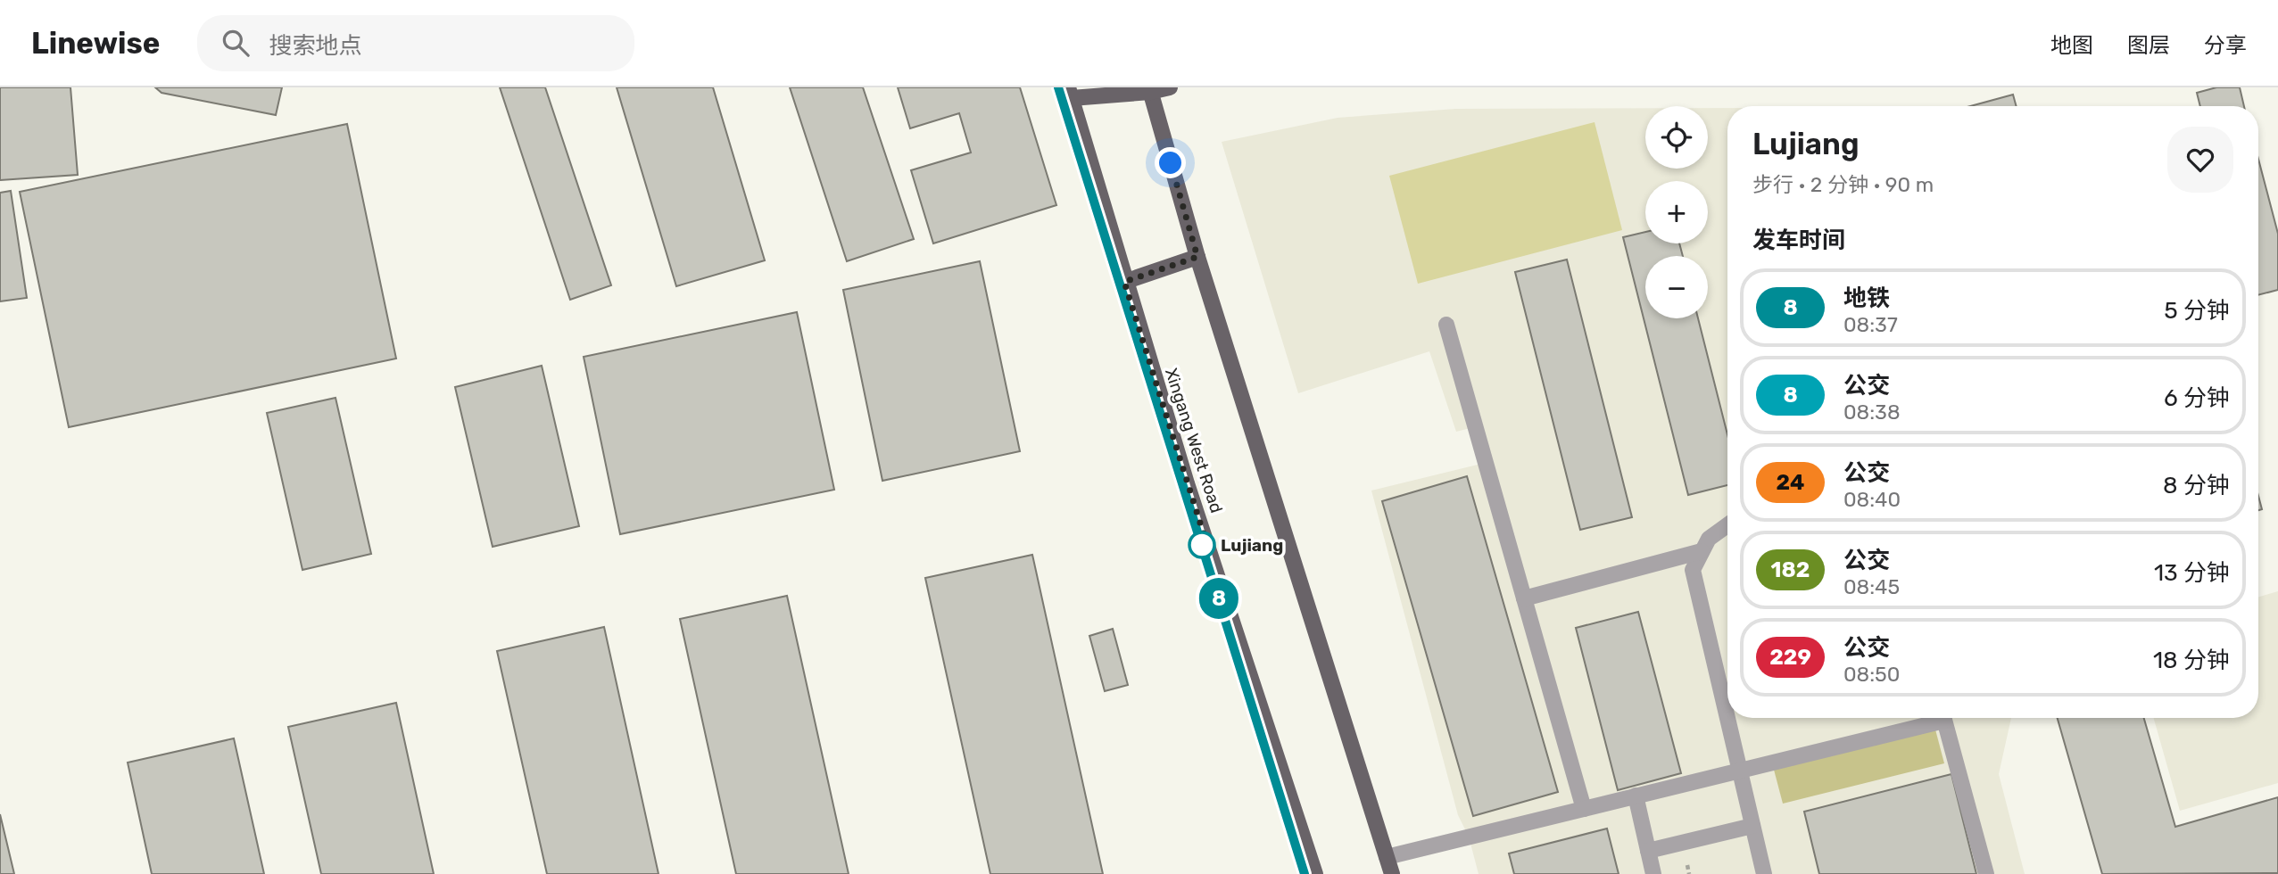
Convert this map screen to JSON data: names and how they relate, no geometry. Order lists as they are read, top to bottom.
{
  "streets": {
    "main road": ["Xingang West Road"]
  },
  "places": ["Lujiang"],
  "lines": ["metro line 8"],
  "page": {
    "header": "Linewise",
    "search": "搜索地点",
    "nav": ["地图", "图层", "分享"],
    "on_map": "8",
    "map_buttons": ["+", "−"],
    "heading": [
      ["Lujiang", "步行 · 2 分钟 · 90 m"],
      "发车时间"
    ],
    "list": [
      {
        "mark": "8",
        "name": "地铁",
        "note": "08:37",
        "value": "5 分钟"
      },
      {
        "mark": "8",
        "name": "公交",
        "note": "08:38",
        "value": "6 分钟"
      },
      {
        "mark": "24",
        "name": "公交",
        "note": "08:40",
        "value": "8 分钟"
      },
      {
        "mark": "182",
        "name": "公交",
        "note": "08:45",
        "value": "13 分钟"
      },
      {
        "mark": "229",
        "name": "公交",
        "note": "08:50",
        "value": "18 分钟"
      }
    ]
  }
}
